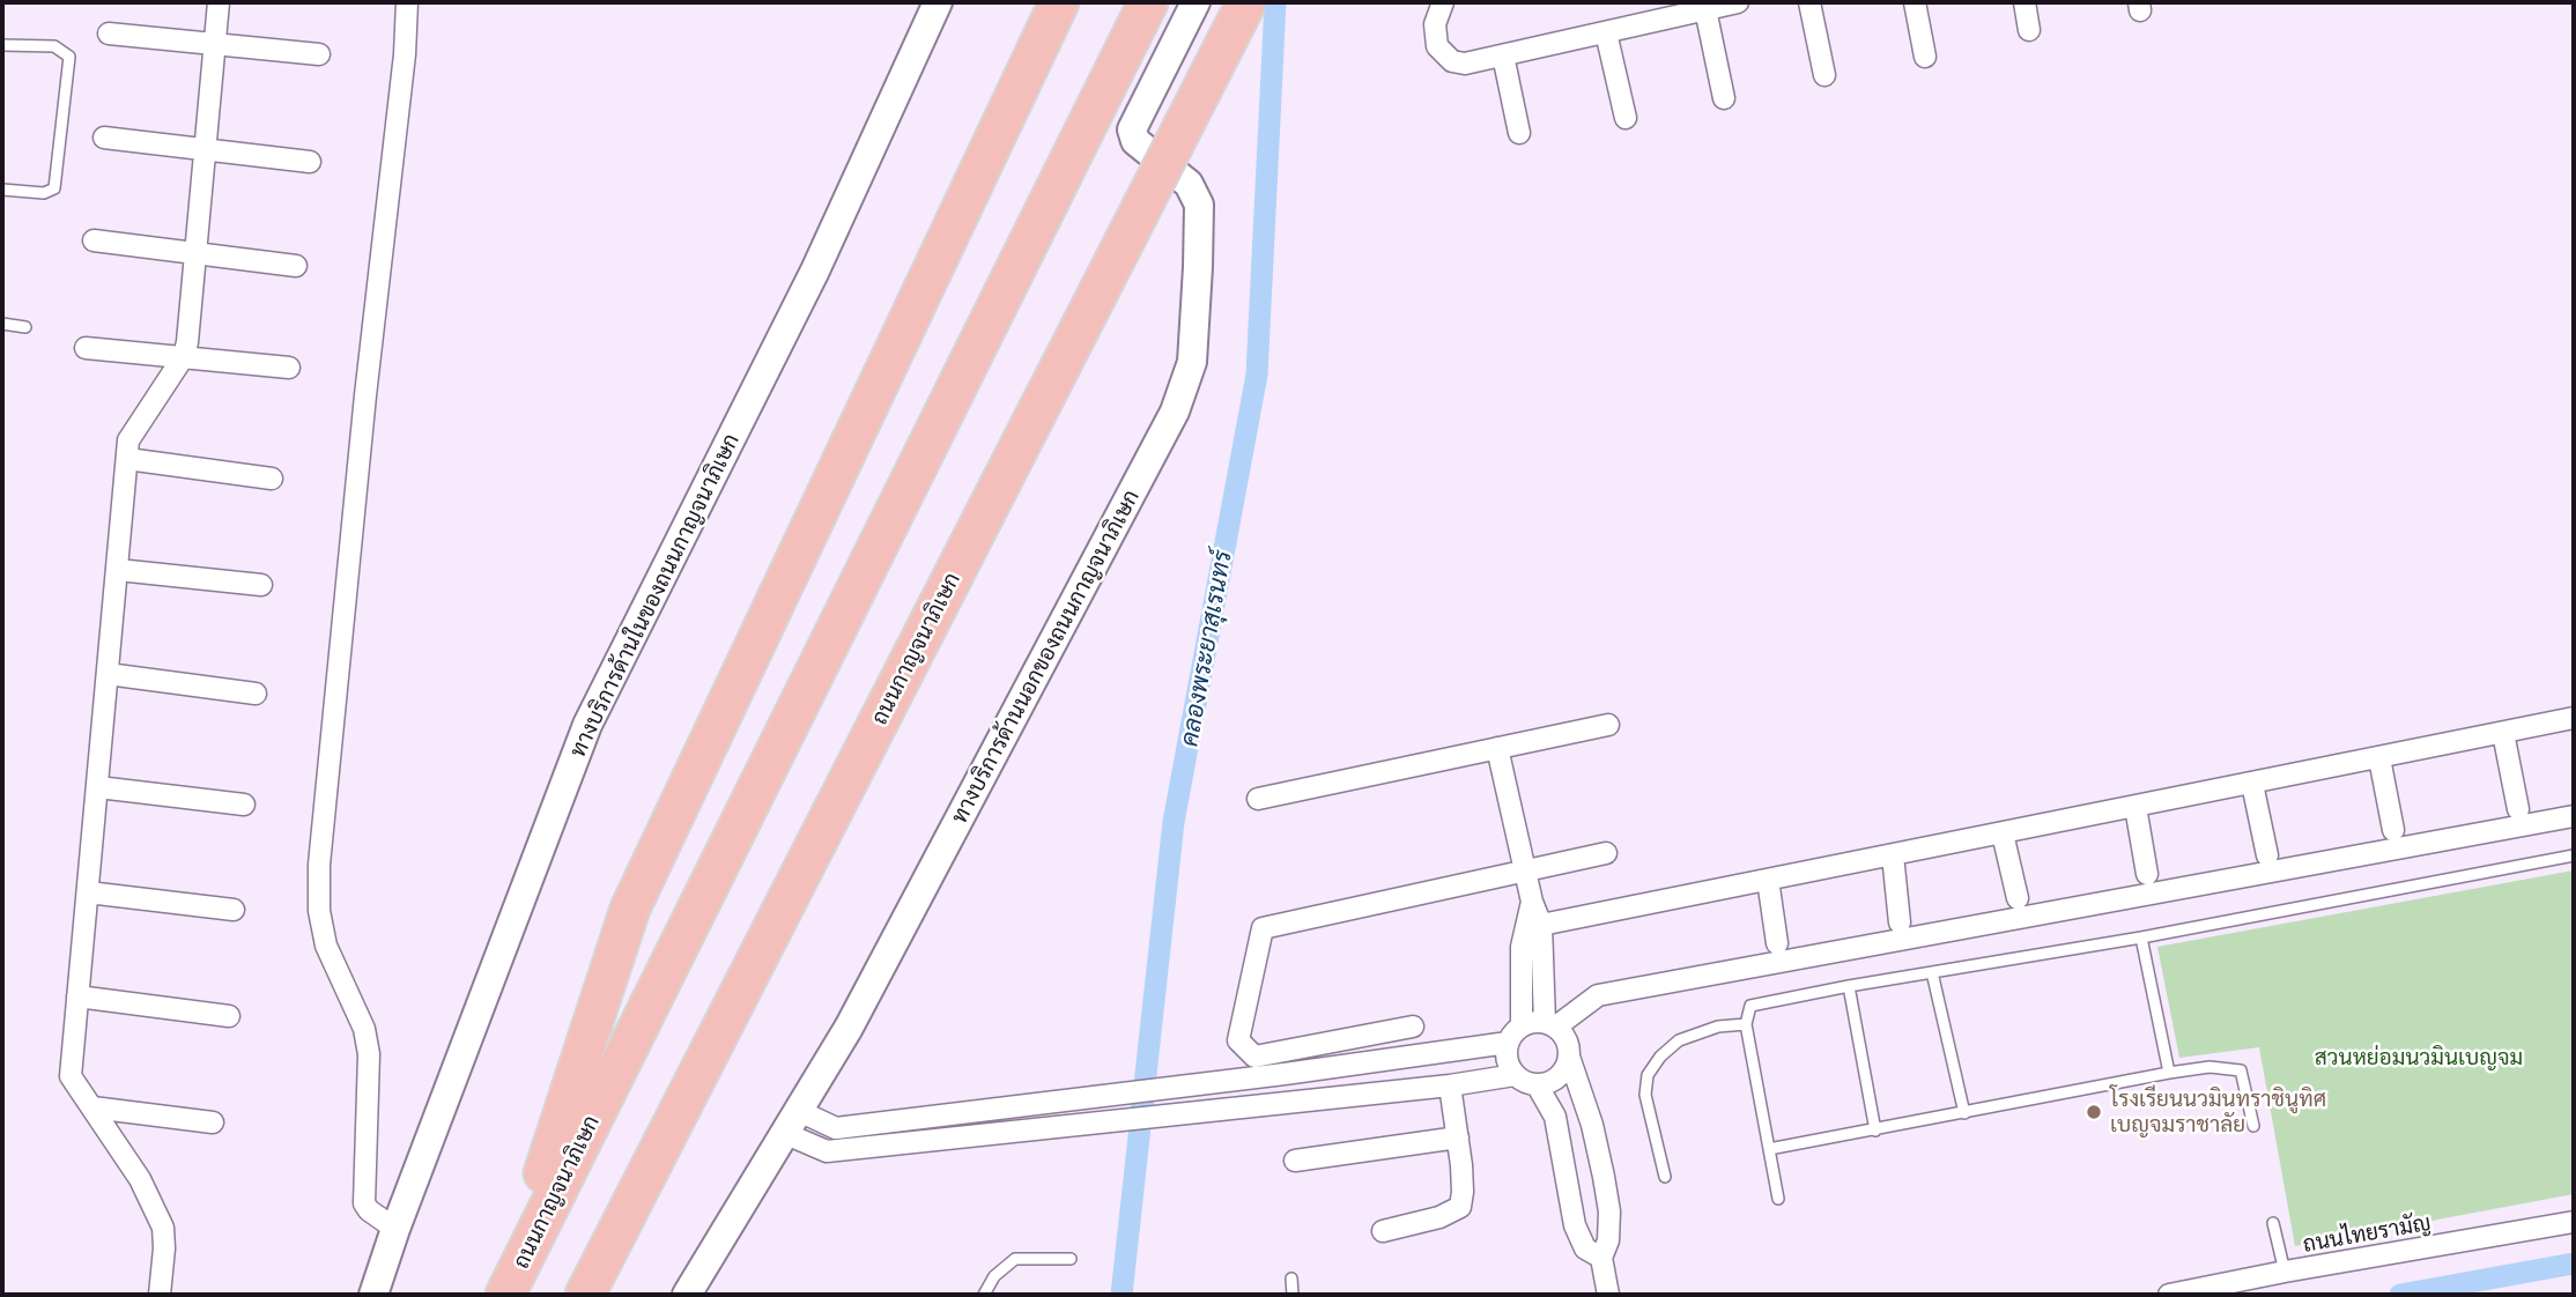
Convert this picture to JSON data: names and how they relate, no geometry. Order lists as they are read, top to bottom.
{
  "streets": {
    "highway": ["ถนนกาญจนาภิเษก"],
    "main road": ["ทางบริการด้านในของถนนกาญจนาภิเษก", "ทางบริการด้านนอกของถนนกาญจนาภิเษก"],
    "street": ["ถนนไทยรามัญ"]
  },
  "water": ["คลองพระยาสุเรนทร์"],
  "parks": ["สวนหย่อมนวมินเบญจม"],
  "places": ["โรงเรียนนวมินทราชินูทิศ เบญจมราชาลัย"]
}
